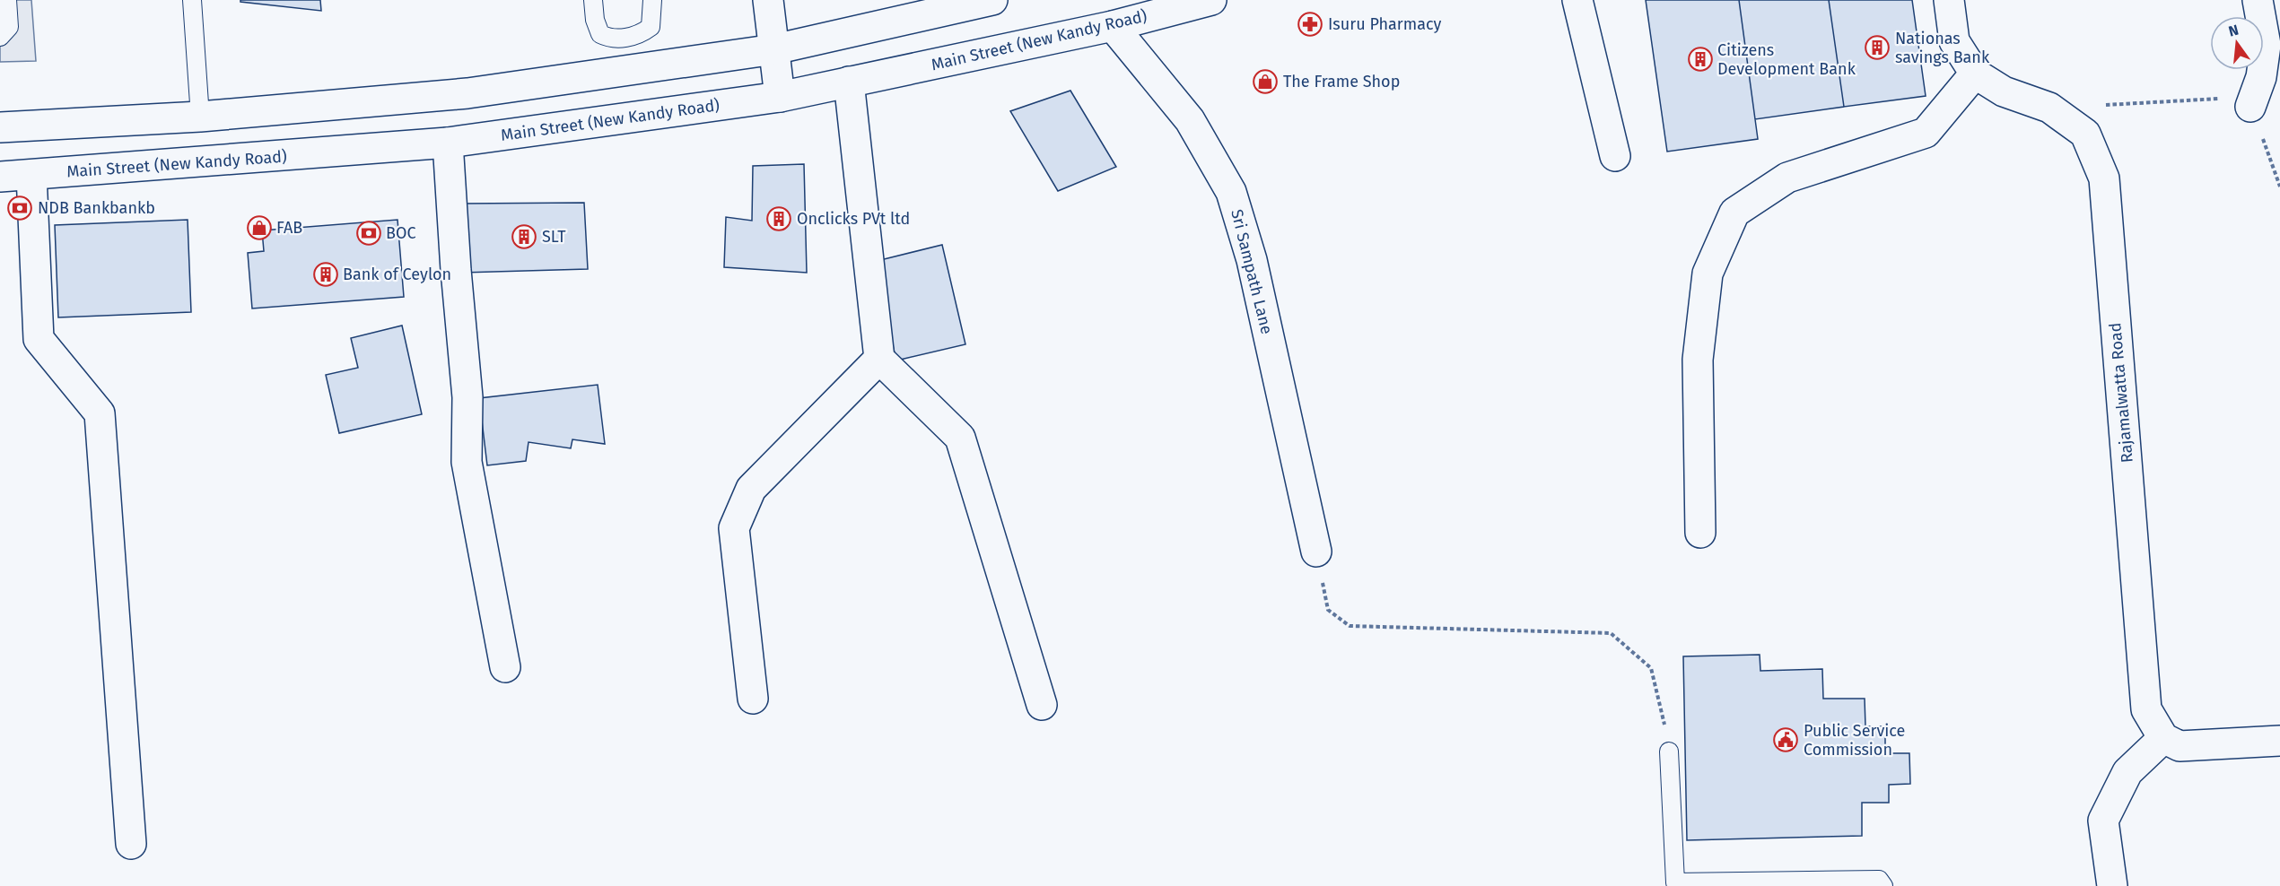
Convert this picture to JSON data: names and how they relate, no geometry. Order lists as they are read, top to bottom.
{
  "streets": {
    "street": ["Main Street (New Kandy Road)", "Sri Sampath Lane", "Rajamalwatta Road"]
  },
  "crossings": [
    ["Main Street (New Kandy Road)", "Sri Sampath Lane"]
  ],
  "places": {
    "pharmacy": ["Isuru Pharmacy"],
    "building": [
      "Nationas savings Bank",
      "Citizens Development Bank",
      "Onclicks PVt ltd",
      "SLT",
      "Bank of Ceylon"
    ],
    "shop": ["The Frame Shop", "FAB"],
    "bank": ["NDB Bankbankb", "BOC"],
    "public building": ["Public Service Commission"]
  },
  "north": "top"
}
